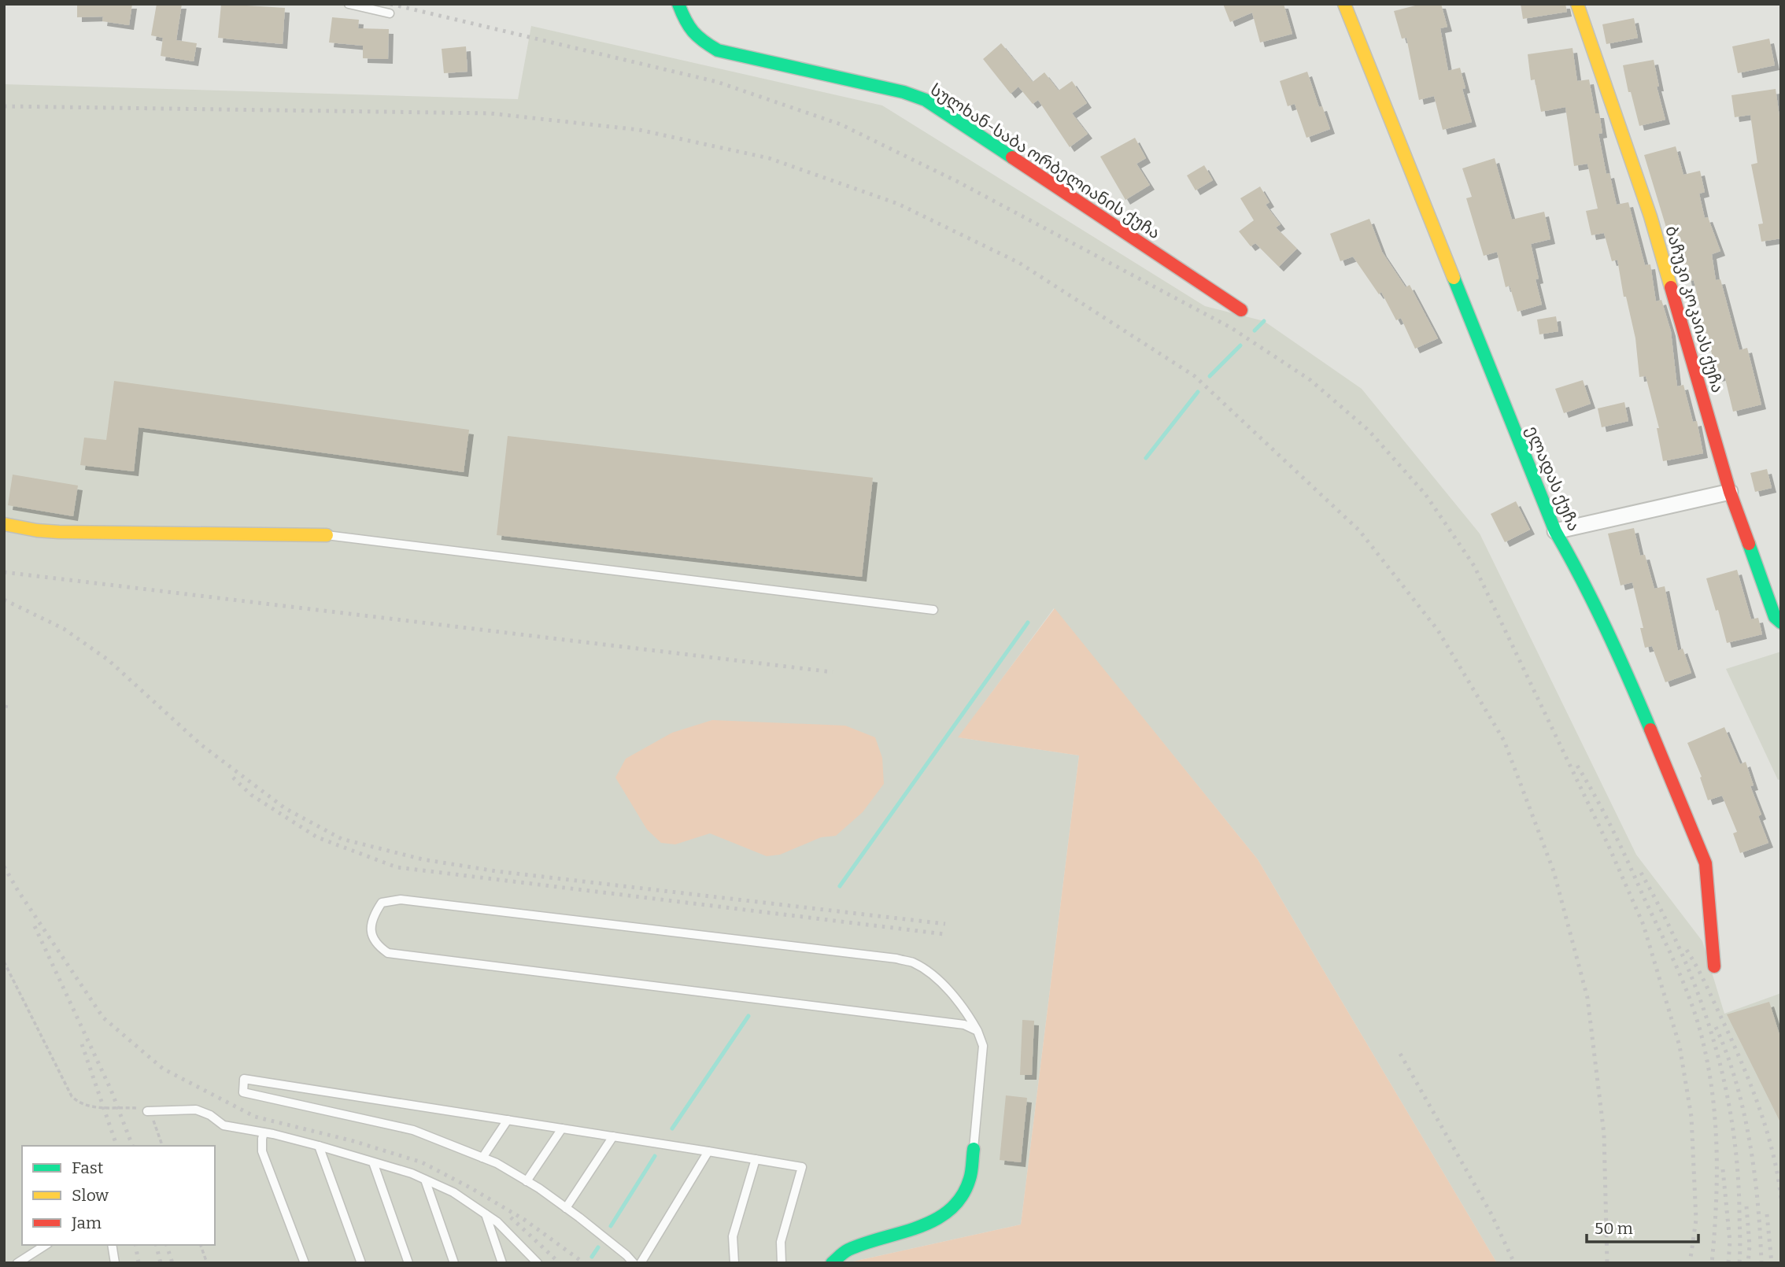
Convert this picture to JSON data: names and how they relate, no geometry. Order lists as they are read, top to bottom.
{
  "streets": {
    "street": ["სულხან-საბა ორბელიანის ქუჩა", "ბაჩუკი კოკაიას ქუჩა", "ელადას ქუჩა"]
  },
  "legend": ["Fast", "Slow", "Jam"],
  "scale_bar": "50 m"
}
